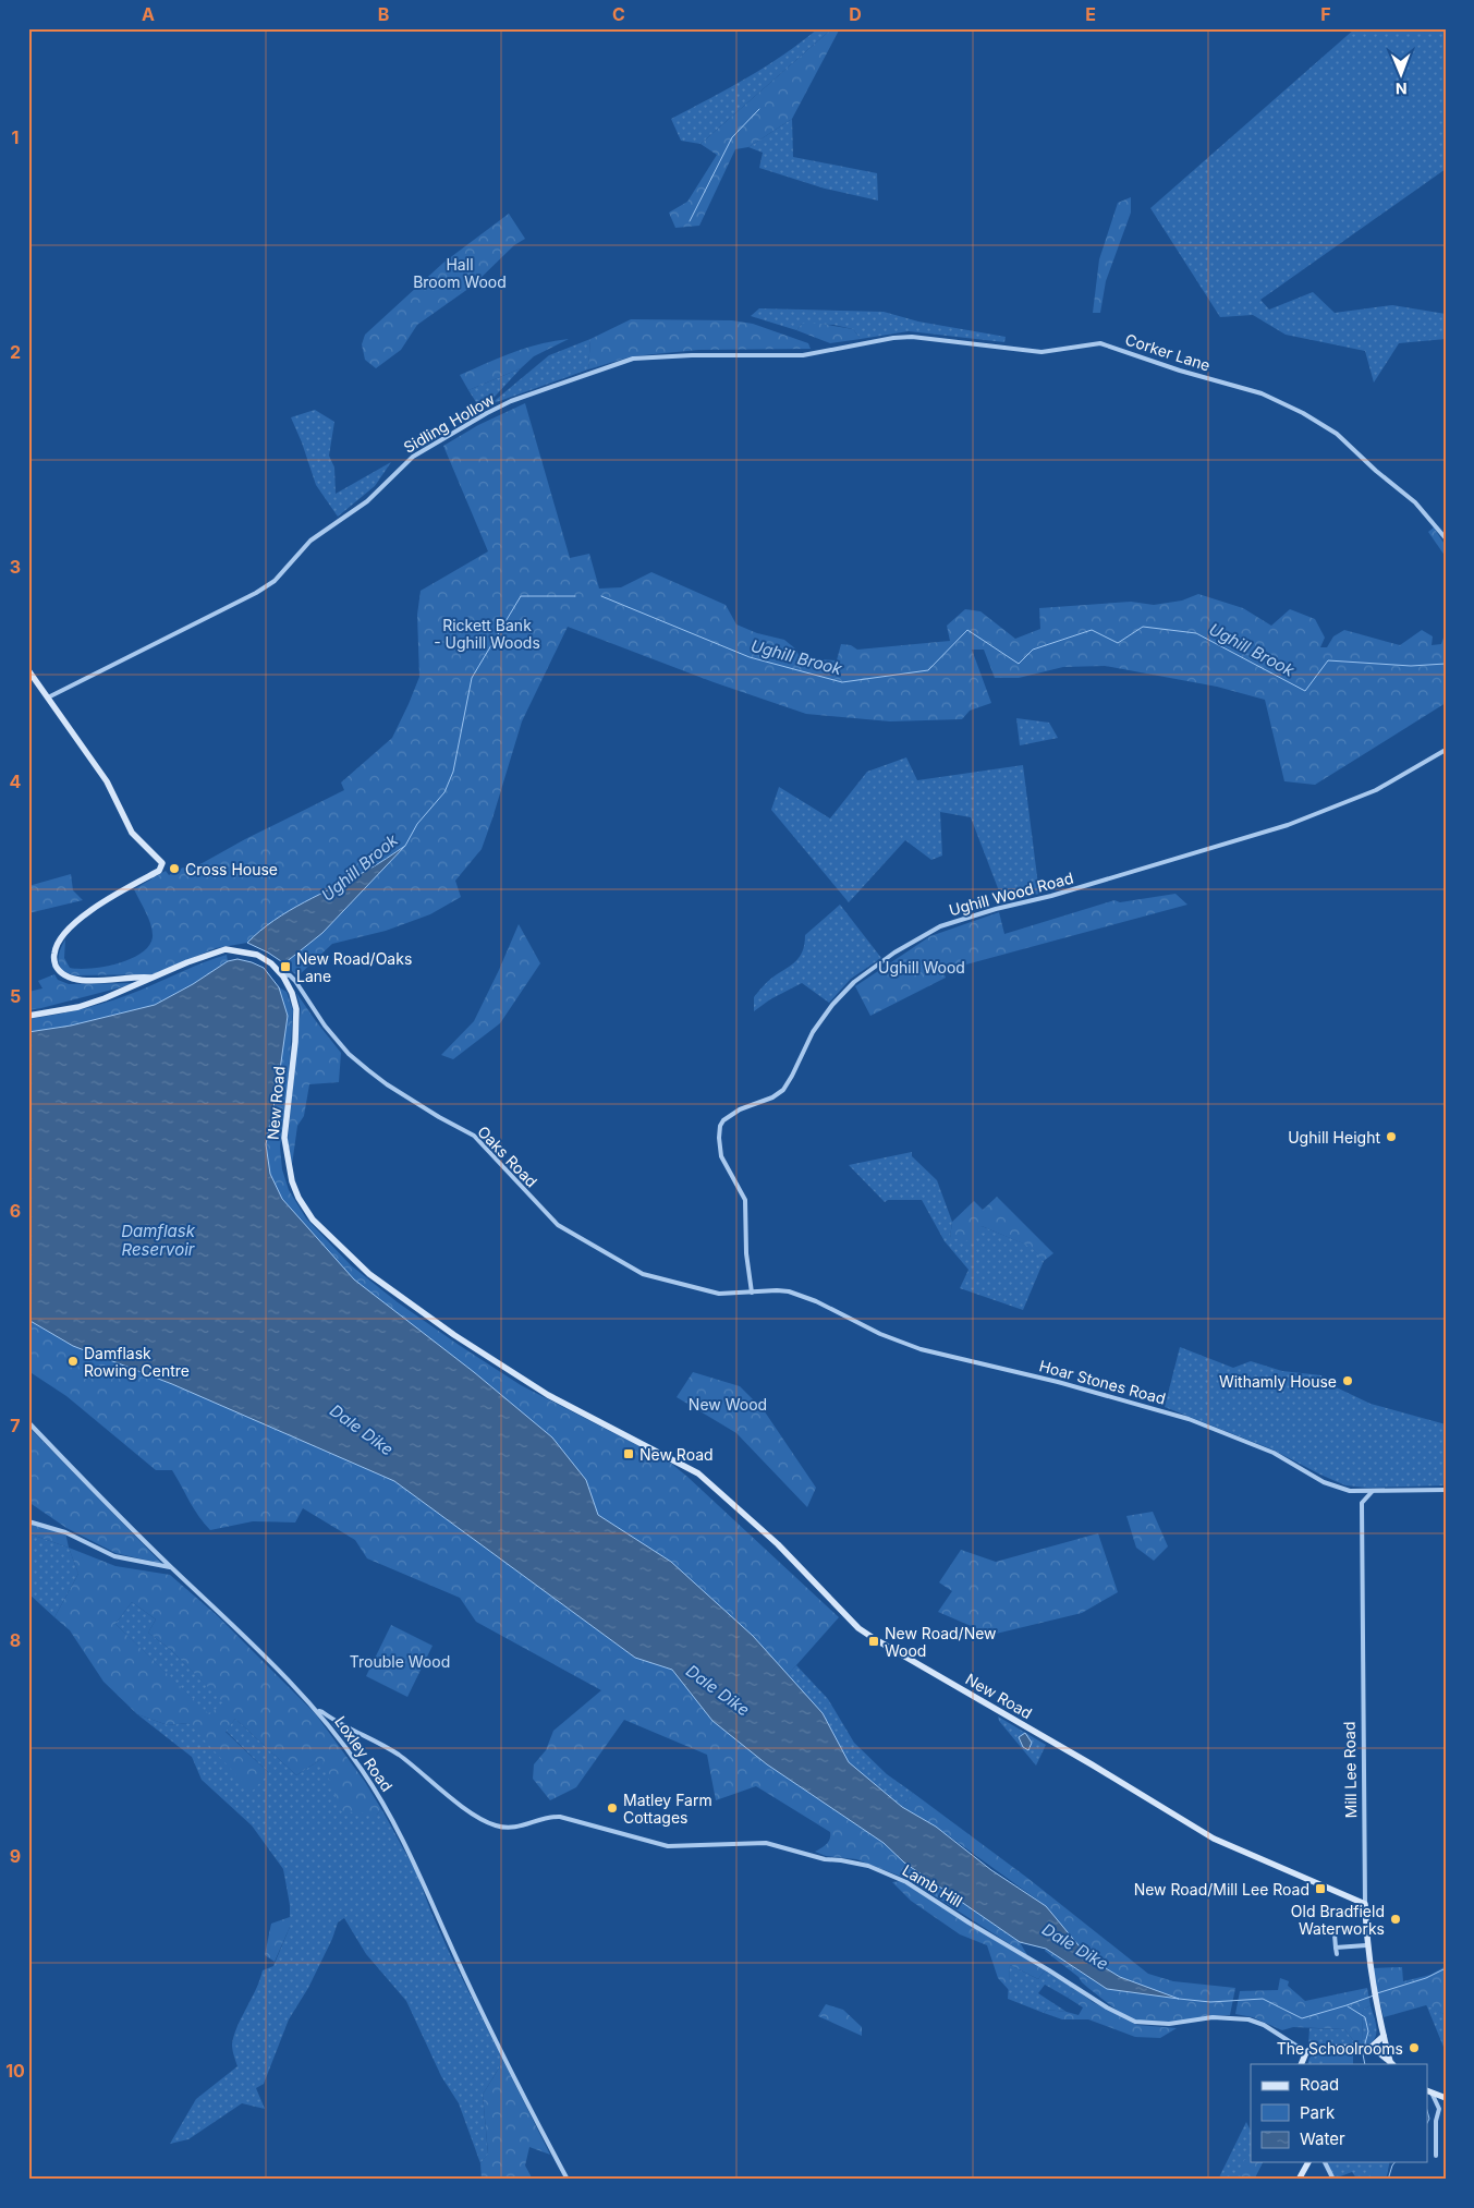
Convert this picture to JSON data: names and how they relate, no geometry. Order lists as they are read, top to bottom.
{
  "streets": {
    "street": [
      "Corker Lane",
      "Sidling Hollow",
      "Ughill Wood Road",
      "New Road",
      "Oaks Road",
      "Hoar Stones Road",
      "Loxley Road",
      "Mill Lee Road",
      "Lamb Hill"
    ]
  },
  "crossings": [
    ["Corker Lane", "Sidling Hollow"],
    ["Ughill Wood Road", "Oaks Road"],
    ["Ughill Wood Road", "Hoar Stones Road"],
    ["New Road", "Oaks Road"],
    ["New Road", "Mill Lee Road"],
    ["Oaks Road", "Hoar Stones Road"],
    ["Loxley Road", "Lamb Hill"]
  ],
  "water": ["Ughill Brook", "Damflask Reservoir", "Dale Dike"],
  "parks": [
    "Hall Broom Wood",
    "Rickett Bank - Ughill Woods",
    "Ughill Wood",
    "New Wood",
    "Trouble Wood"
  ],
  "places": {
    "other": [
      "Cross House",
      "Ughill Height",
      "Damflask Rowing Centre",
      "Withamly House",
      "Matley Farm Cottages",
      "Old Bradfield Waterworks",
      "The Schoolrooms"
    ],
    "transit": [
      "New Road/Oaks Lane",
      "New Road",
      "New Road/New Wood",
      "New Road/Mill Lee Road"
    ]
  },
  "legend": ["Road", "Park", "Water"],
  "north": "bottom",
  "grid": {
    "columns": [
      "A",
      "B",
      "C",
      "D",
      "E",
      "F"
    ],
    "rows": [
      "1",
      "2",
      "3",
      "4",
      "5",
      "6",
      "7",
      "8",
      "9",
      "10"
    ]
  }
}
